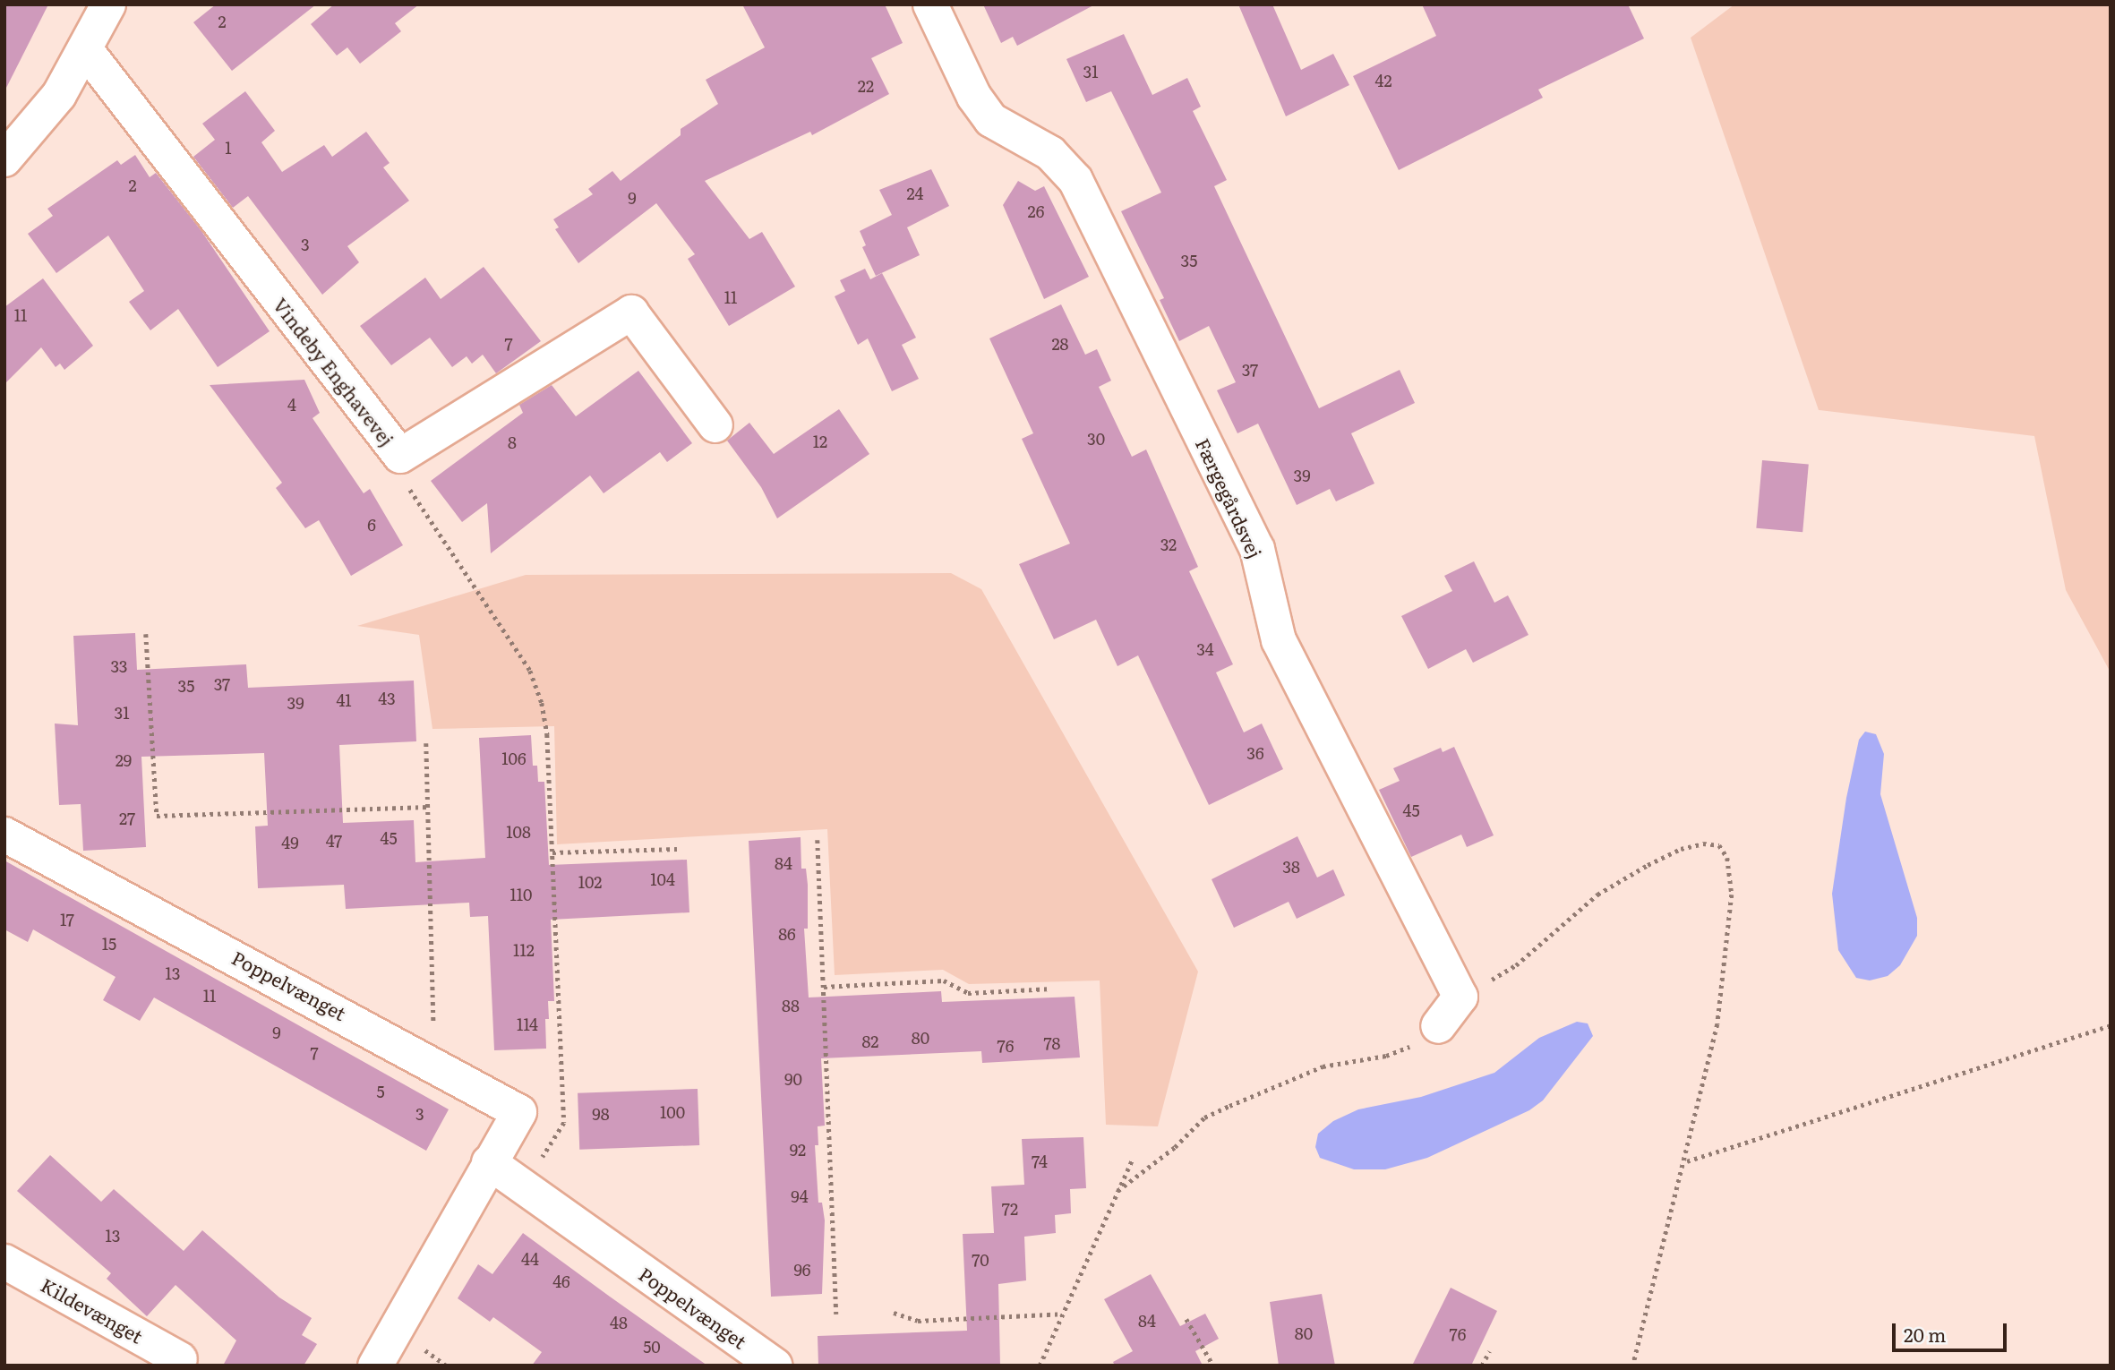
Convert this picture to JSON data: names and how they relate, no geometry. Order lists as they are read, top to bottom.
{
  "streets": {
    "street": [
      "Vindeby Enghavevej",
      "Færgegårdsvej",
      "Poppelvænget",
      "Kildevænget"
    ]
  },
  "house_numbers": [
    "2",
    "31",
    "42",
    "22",
    "1",
    "2",
    "24",
    "9",
    "26",
    "3",
    "35",
    "11",
    "11",
    "7",
    "28",
    "37",
    "4",
    "30",
    "12",
    "8",
    "39",
    "6",
    "32",
    "34",
    "33",
    "37",
    "35",
    "43",
    "41",
    "39",
    "31",
    "36",
    "106",
    "29",
    "45",
    "27",
    "108",
    "45",
    "47",
    "49",
    "84",
    "38",
    "104",
    "102",
    "110",
    "17",
    "86",
    "15",
    "112",
    "13",
    "11",
    "88",
    "114",
    "9",
    "80",
    "82",
    "78",
    "76",
    "7",
    "90",
    "5",
    "100",
    "3",
    "98",
    "92",
    "74",
    "94",
    "72",
    "13",
    "44",
    "70",
    "96",
    "46",
    "84",
    "48",
    "80",
    "76",
    "50"
  ],
  "scale_bar": "20 m"
}
